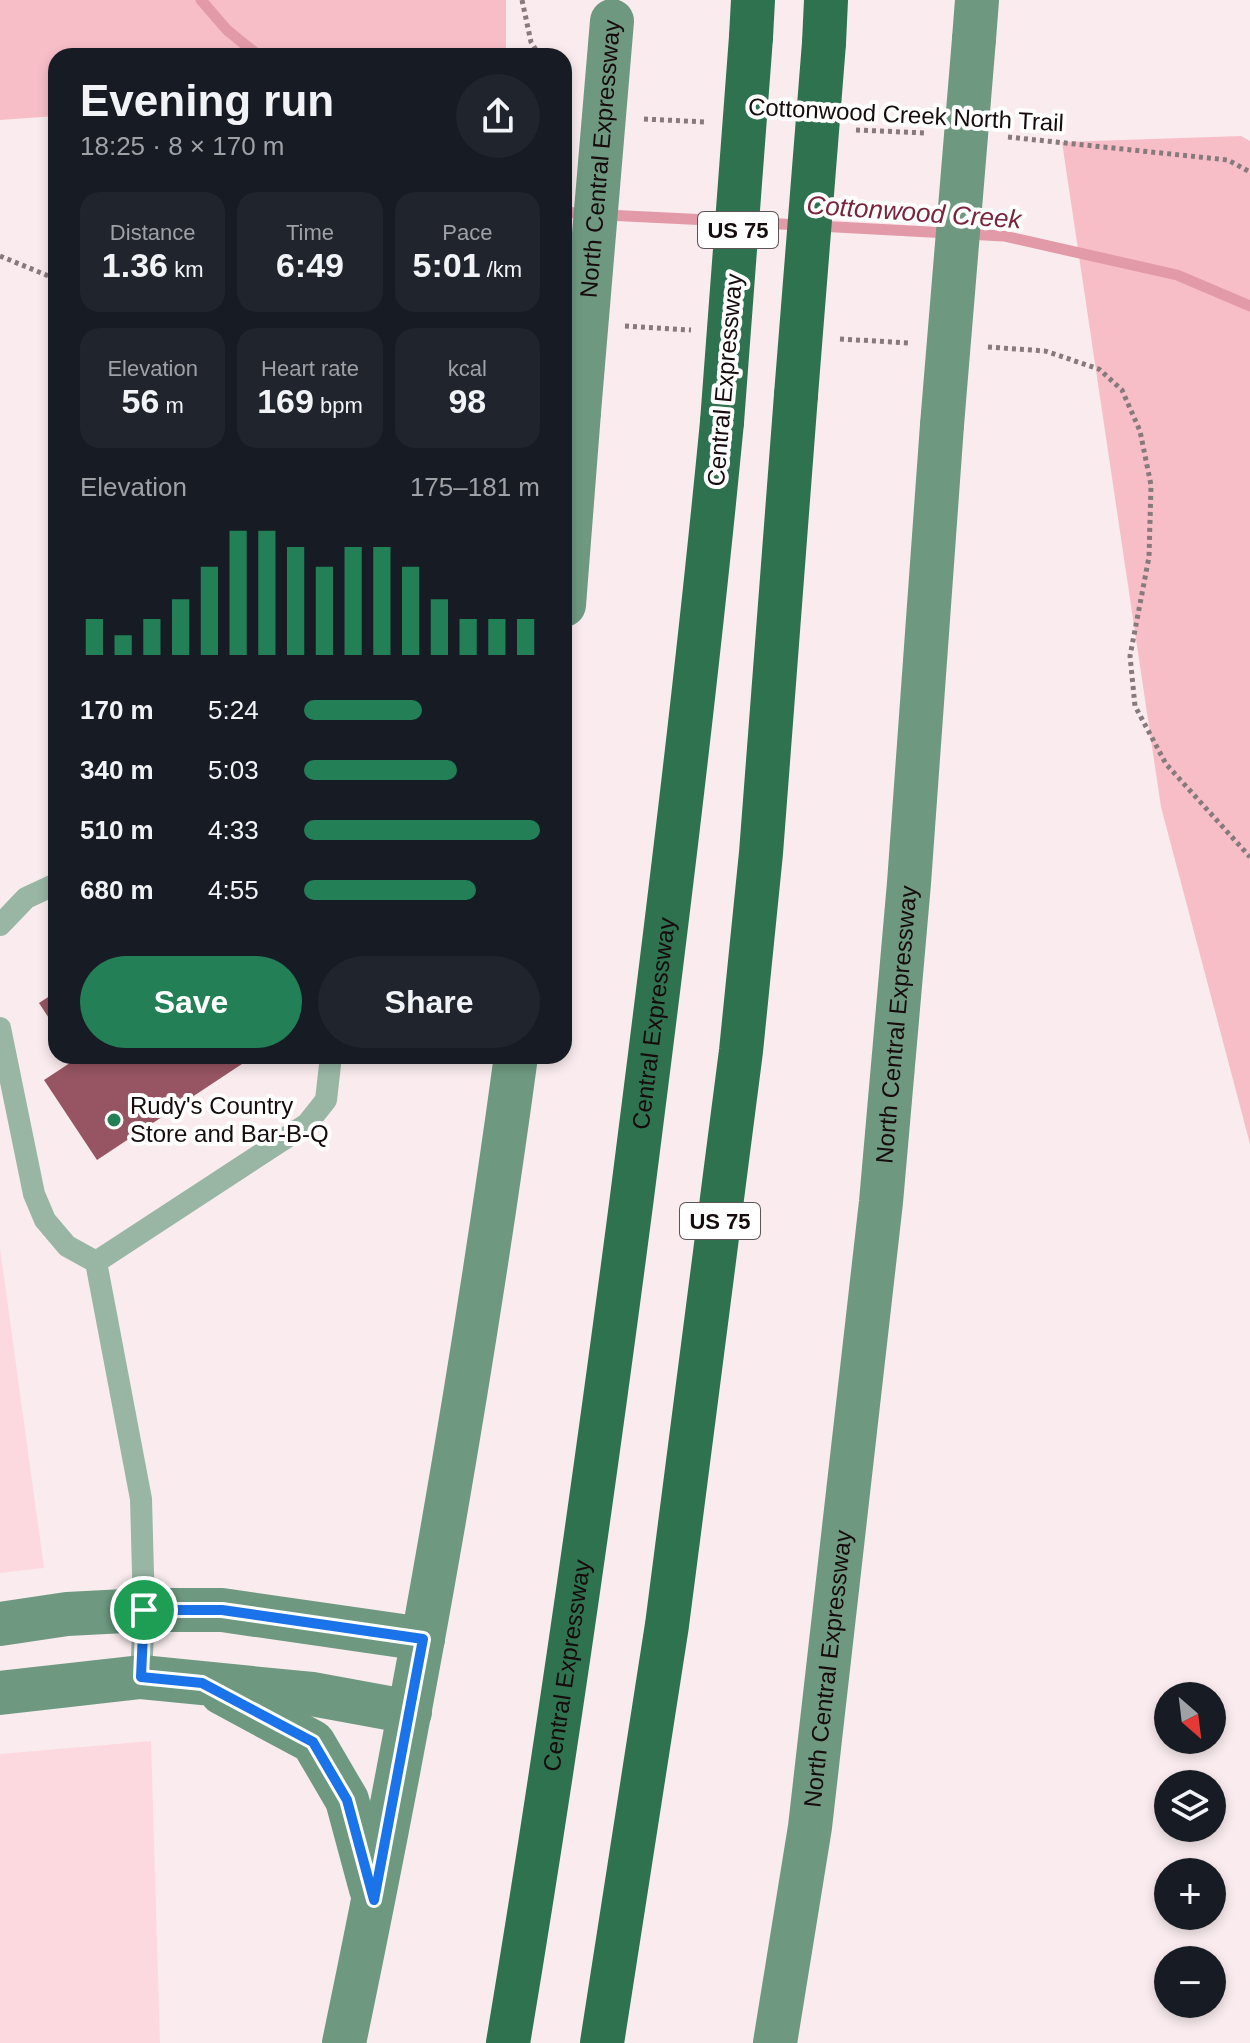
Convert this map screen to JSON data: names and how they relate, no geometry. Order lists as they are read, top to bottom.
{
  "streets": {
    "highway": ["US 75", "Central Expressway"],
    "main road": ["North Central Expressway"],
    "path": ["Cottonwood Creek North Trail"]
  },
  "water": ["Cottonwood Creek"],
  "places": ["Rudy's Country Store and Bar-B-Q"],
  "north": "bottom right",
  "page": {
    "heading": ["Evening run", "18:25 · 8 × 170 m"],
    "stats": [
      ["Distance", "1.36 km"],
      ["Time", "6:49"],
      ["Pace", "5:01 /km"],
      ["Elevation", "56 m"],
      ["Heart rate", "169 bpm"],
      ["kcal", "98"]
    ],
    "chart": ["Elevation", "175–181 m"],
    "list": [
      {
        "name": "170 m",
        "note": "5:24"
      },
      {
        "name": "340 m",
        "note": "5:03"
      },
      {
        "name": "510 m",
        "note": "4:33"
      },
      {
        "name": "680 m",
        "note": "4:55"
      }
    ],
    "buttons": ["Save", "Share"],
    "map_buttons": ["+", "−"]
  }
}
